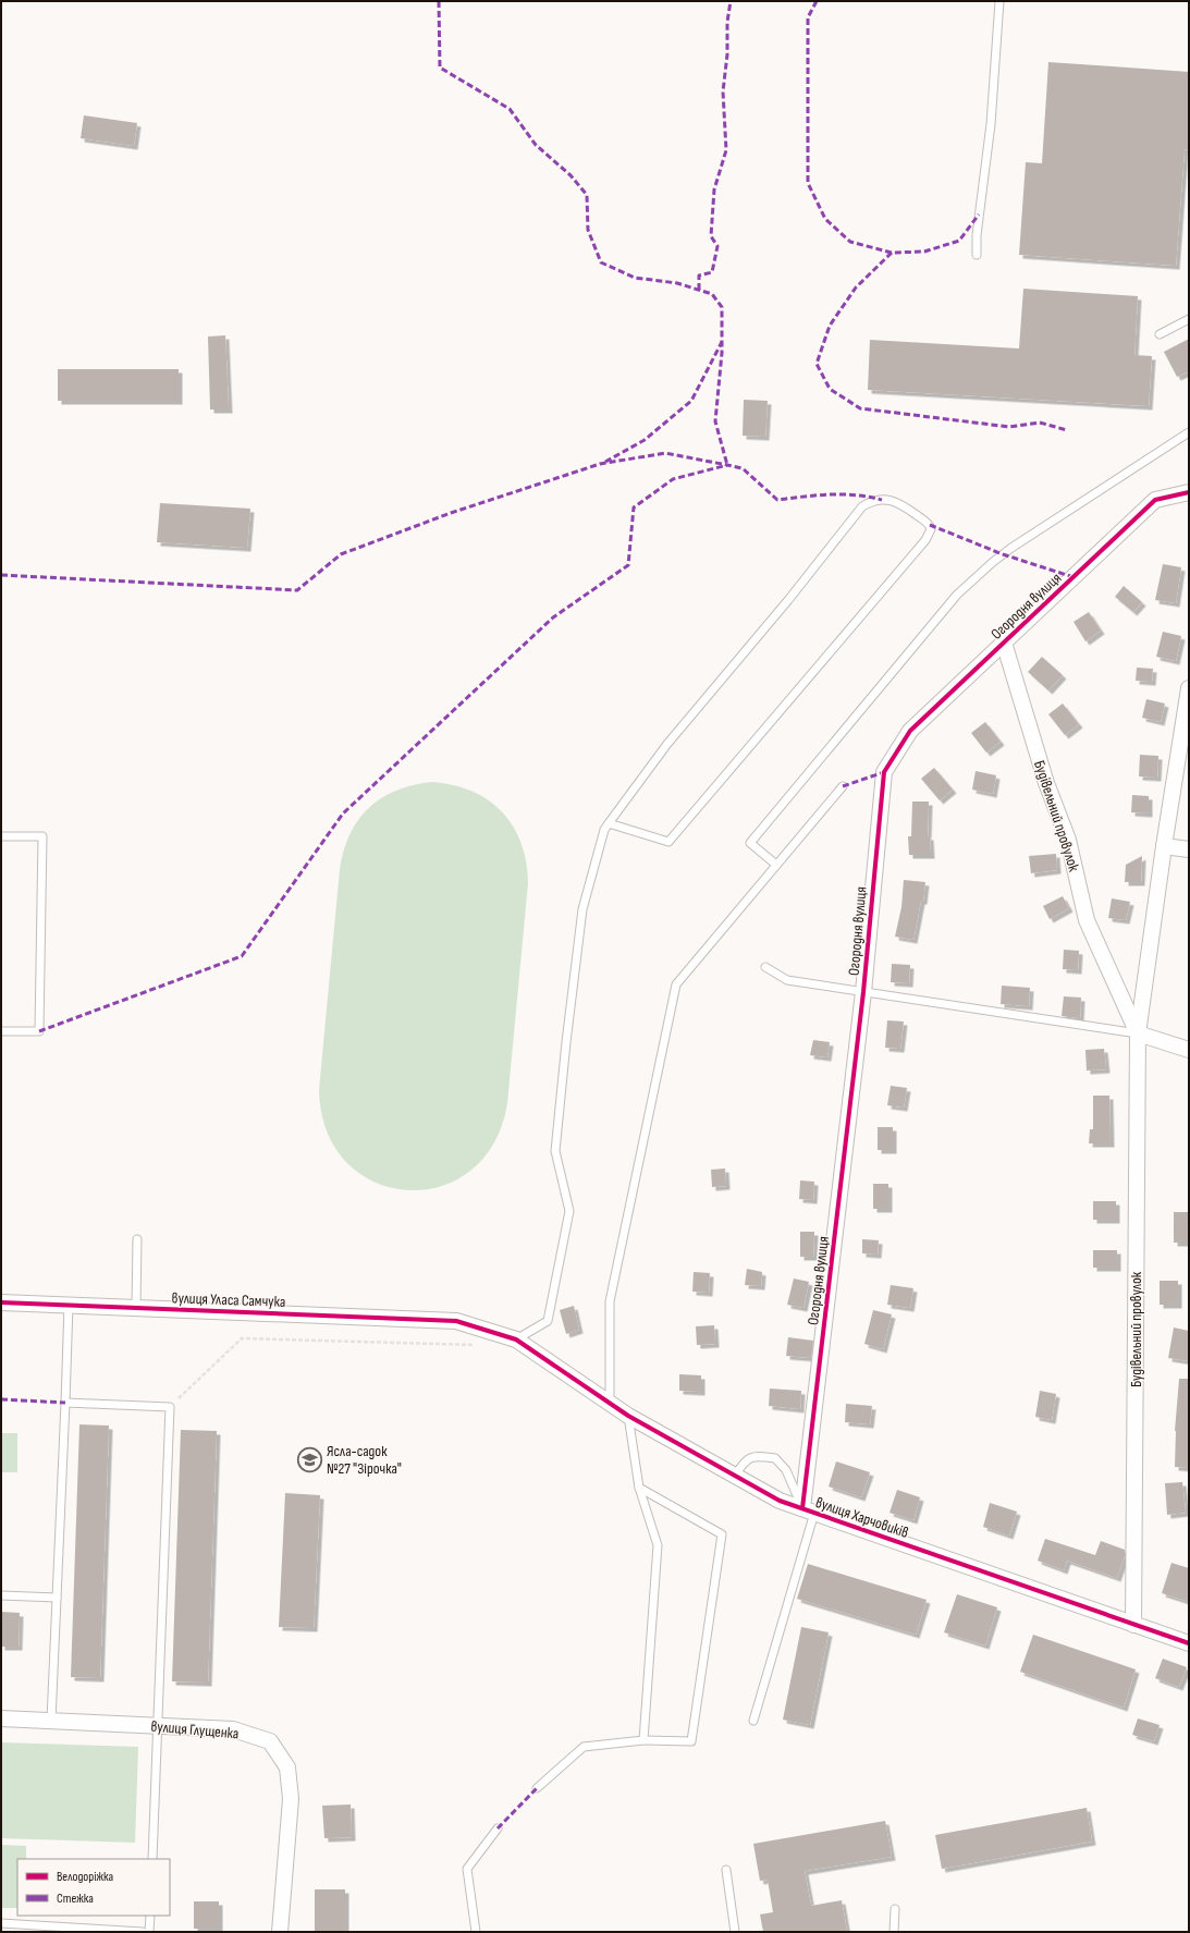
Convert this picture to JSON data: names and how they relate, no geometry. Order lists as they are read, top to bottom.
{
  "streets": {
    "street": [
      "Огородня вулиця",
      "Будівельний провулок",
      "вулиця Уласа Самчука",
      "вулиця Харчовиків",
      "вулиця Глущенка"
    ]
  },
  "crossings": [
    ["Огородня вулиця", "Будівельний провулок"],
    ["Огородня вулиця", "вулиця Харчовиків"],
    ["Будівельний провулок", "вулиця Харчовиків"],
    ["вулиця Уласа Самчука", "вулиця Харчовиків"]
  ],
  "places": {
    "school or university": ["Ясла-садок №27 \"Зірочка\""]
  },
  "legend": ["Велодоріжка", "Стежка"]
}
